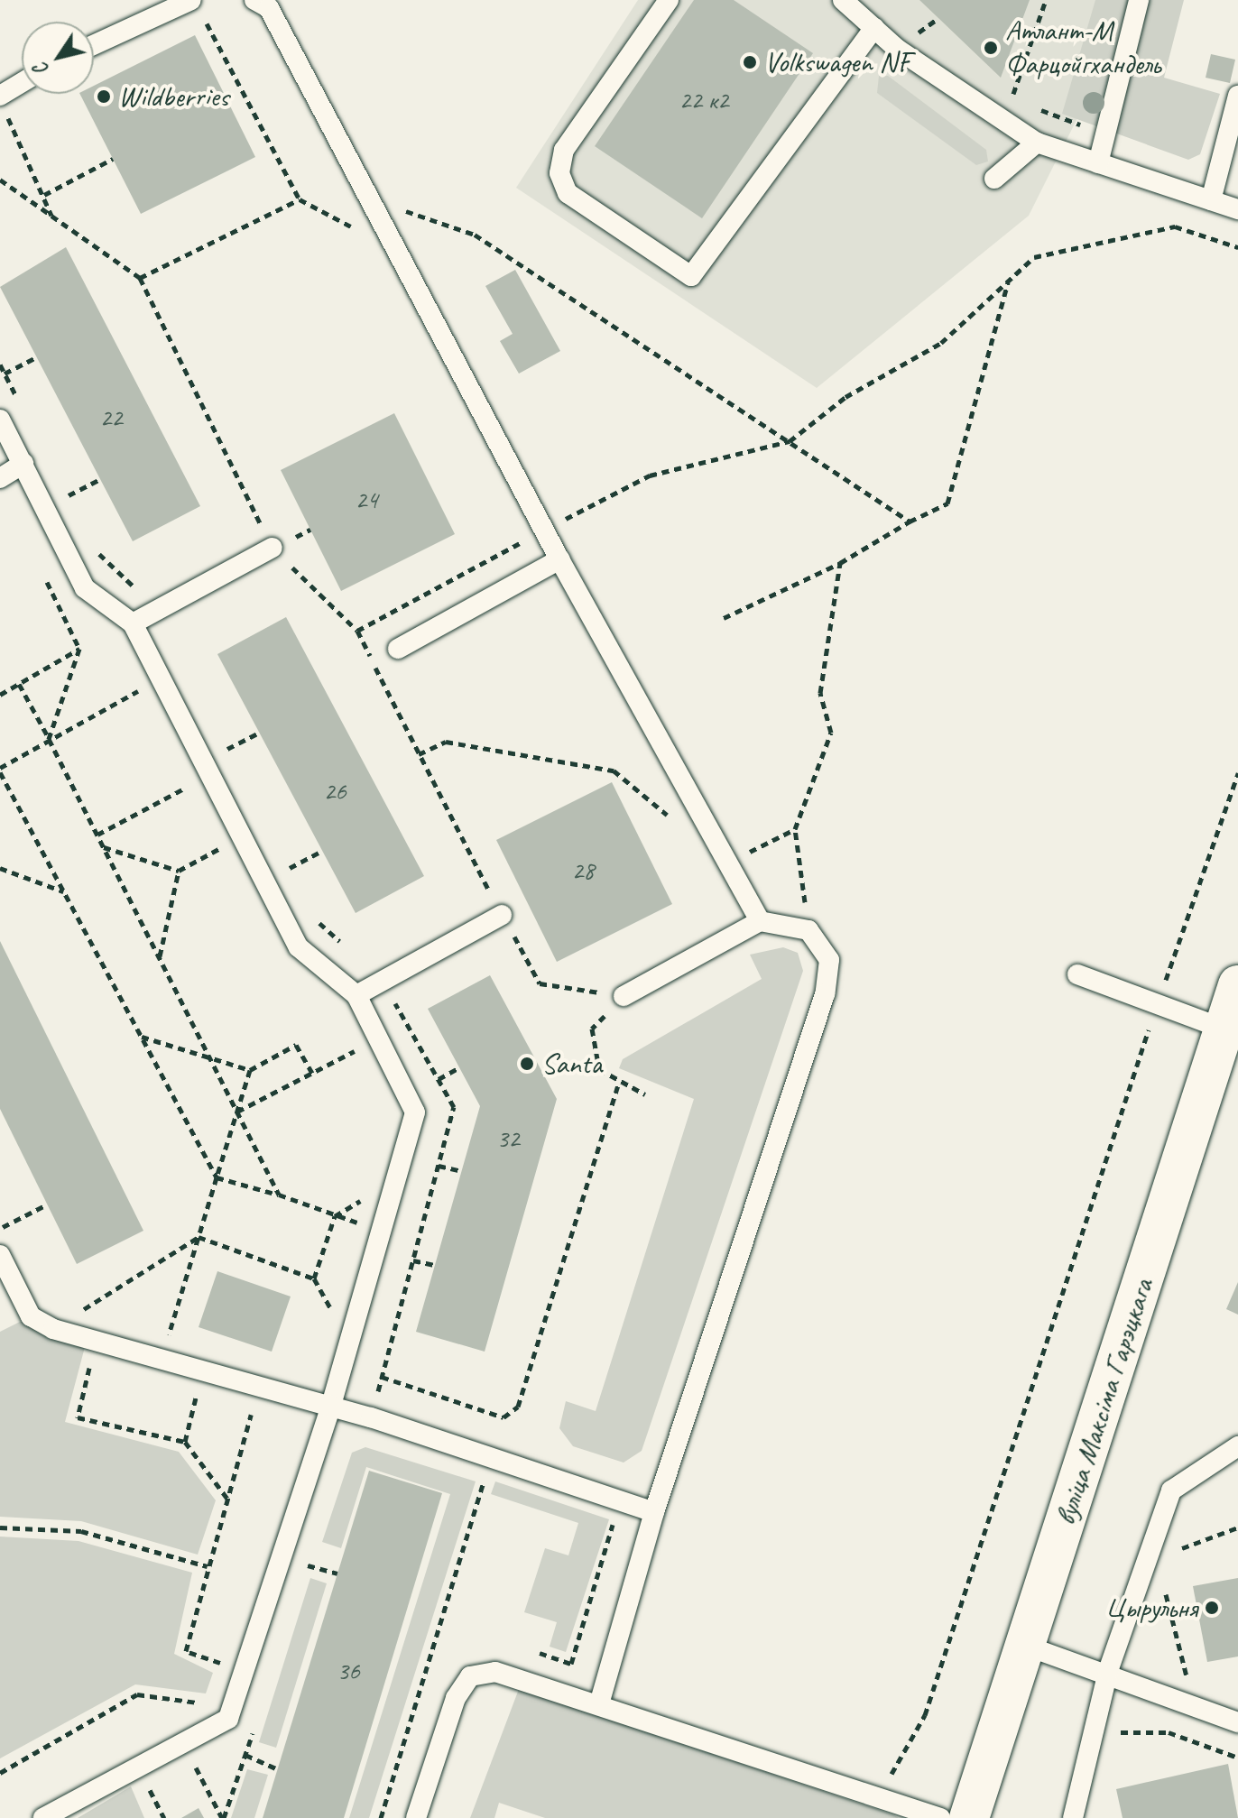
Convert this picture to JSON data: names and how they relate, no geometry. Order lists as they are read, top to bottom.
{
  "streets": {
    "main road": ["вуліца Максіма Гарэцкага"]
  },
  "places": [
    "Атлант-М Фарцойгхандель",
    "Volkswagen NF",
    "Wildberries",
    "Santa",
    "Цырульня"
  ],
  "house_numbers": [
    "22 к2",
    "22",
    "24",
    "26",
    "28",
    "32",
    "36"
  ],
  "north": "bottom left"
}
